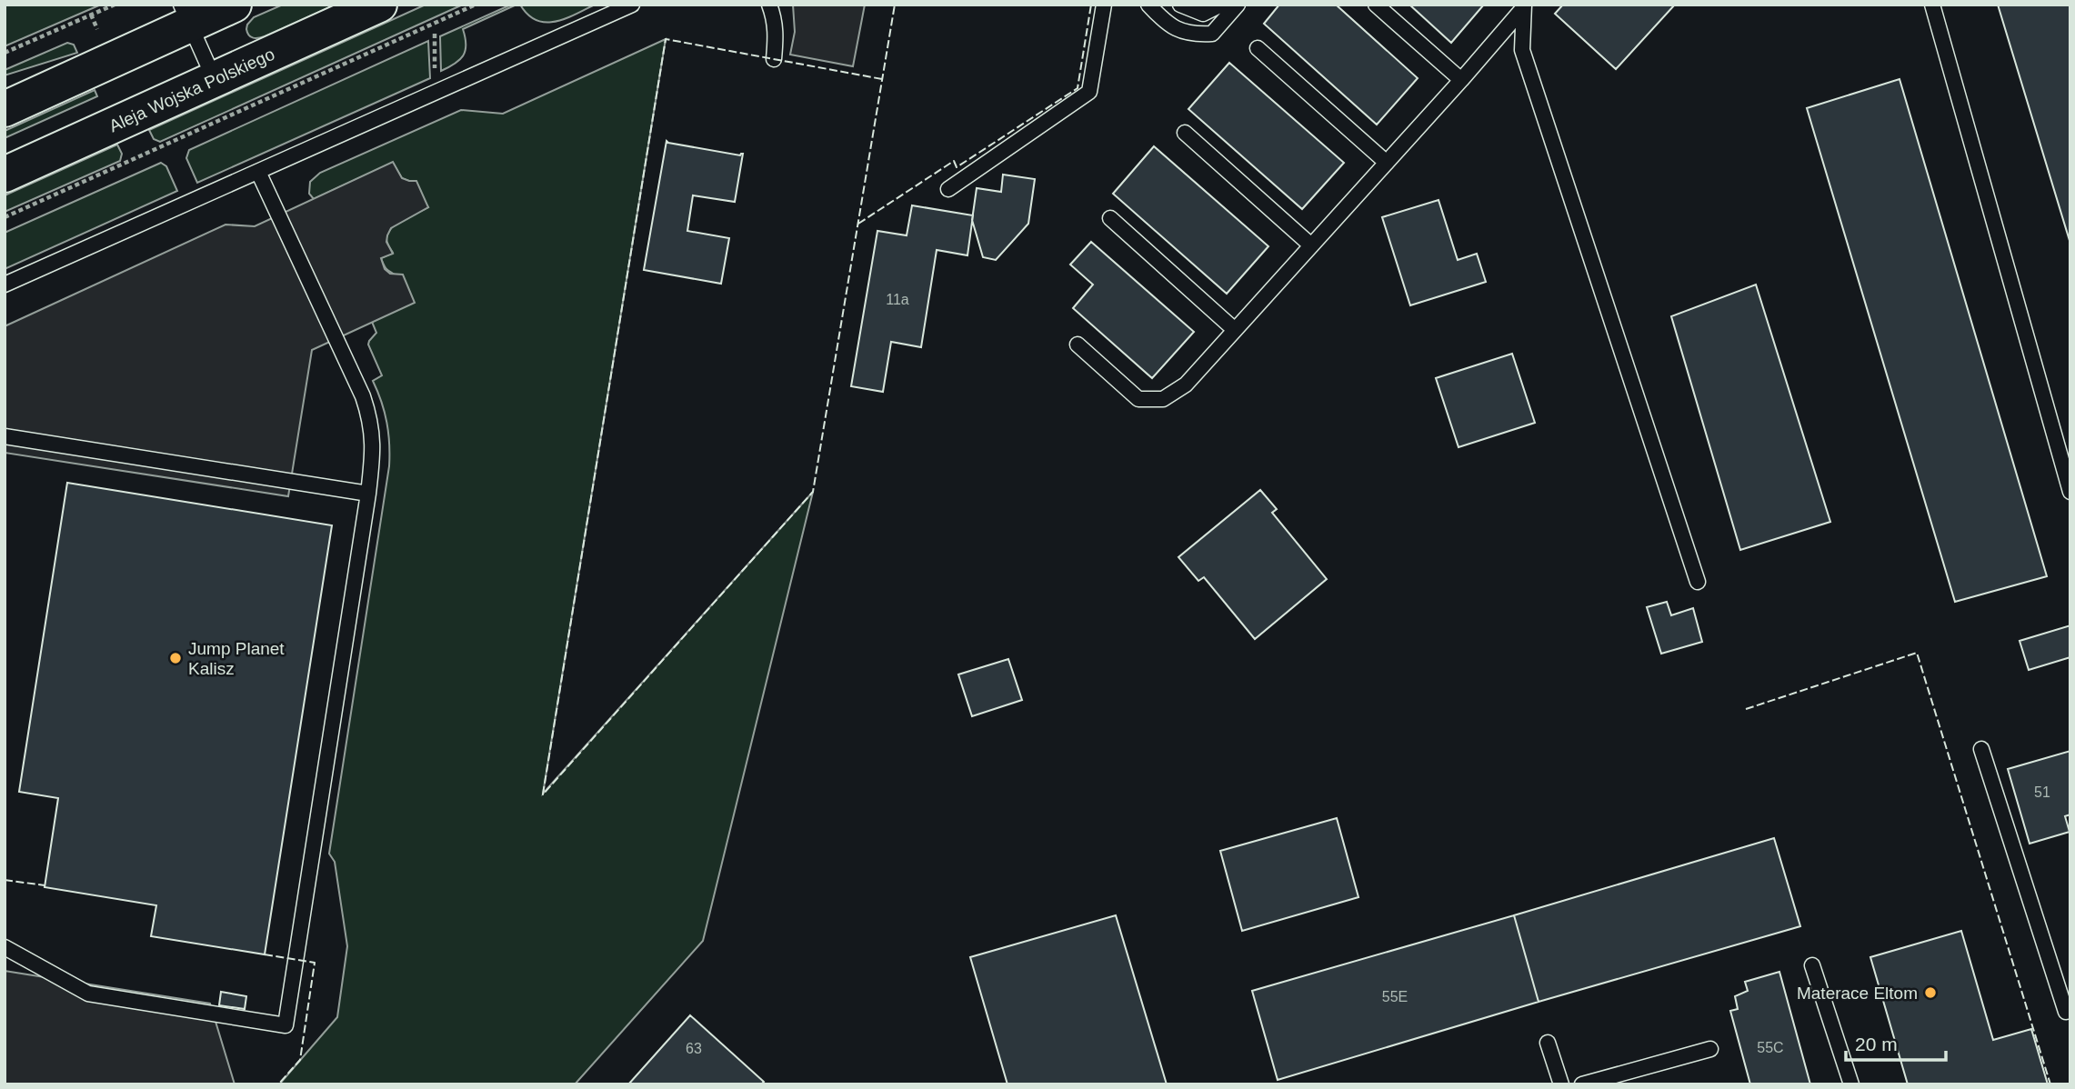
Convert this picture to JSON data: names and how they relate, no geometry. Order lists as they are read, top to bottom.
{
  "streets": {
    "main road": ["Aleja Wojska Polskiego"]
  },
  "places": ["Jump Planet Kalisz", "Materace Eltom"],
  "house_numbers": [
    "11a",
    "51",
    "55E",
    "55C",
    "63"
  ],
  "scale_bar": "20 m"
}
